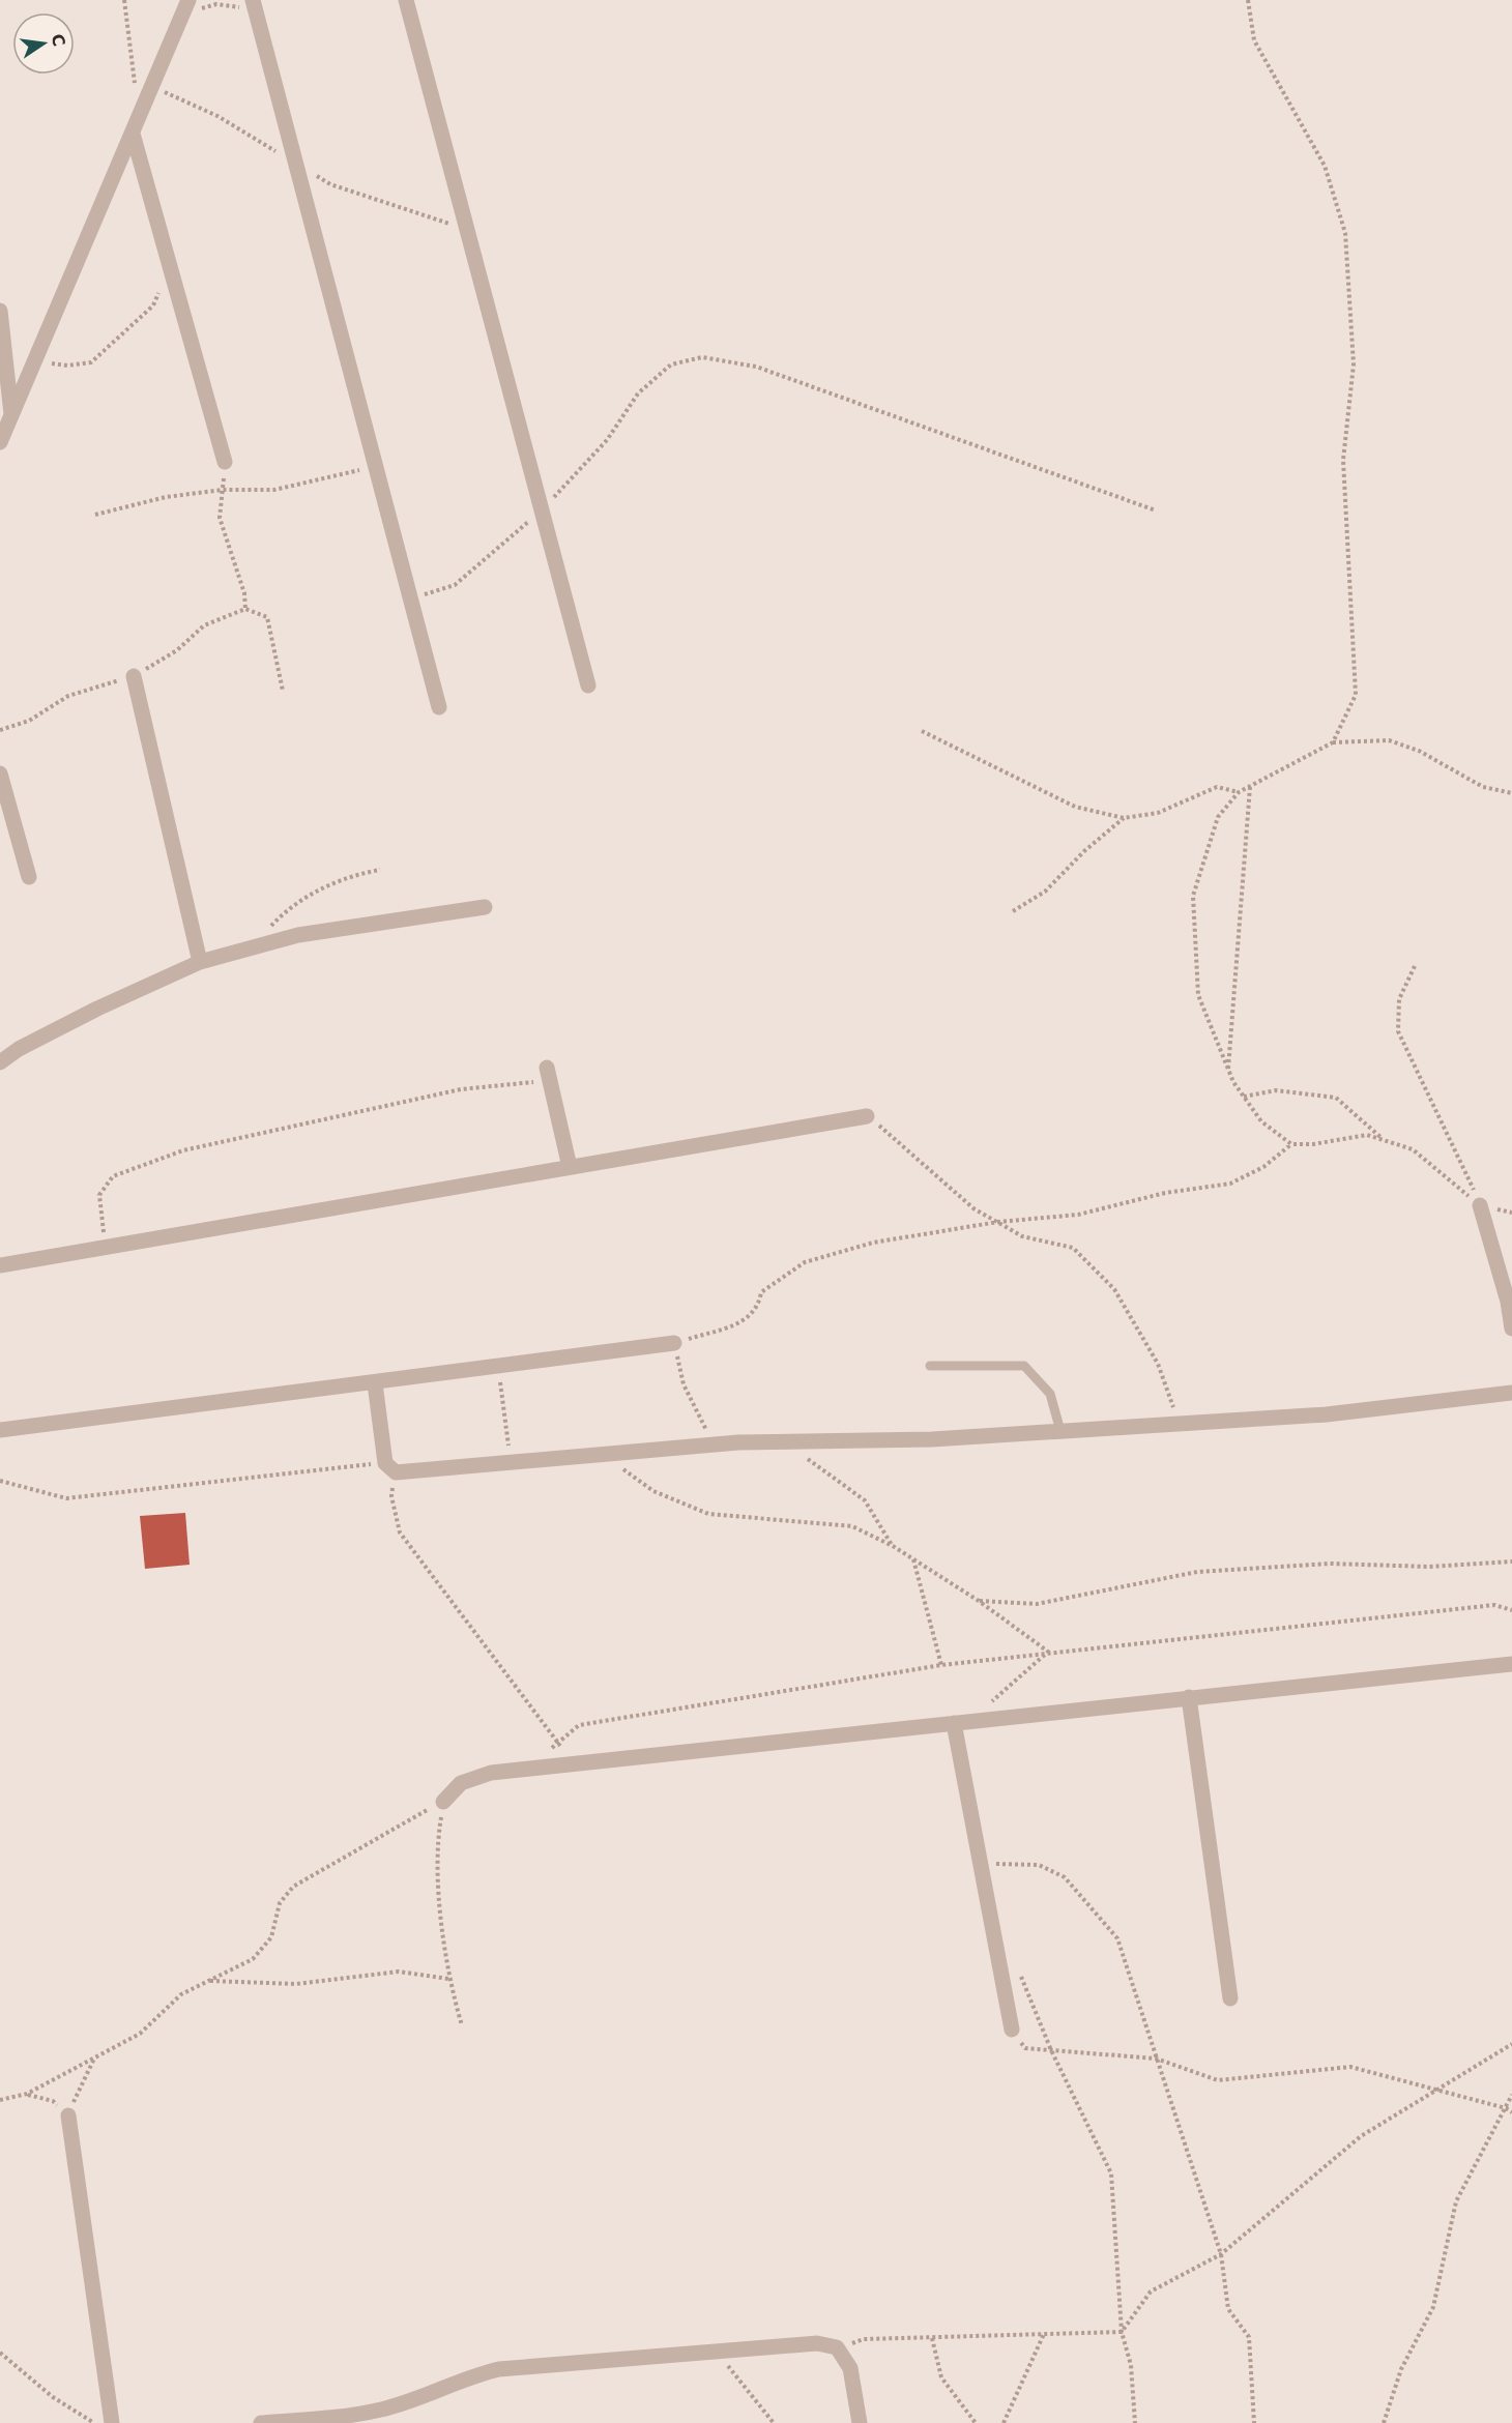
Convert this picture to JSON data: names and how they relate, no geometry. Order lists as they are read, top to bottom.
{
  "north": "right"
}
